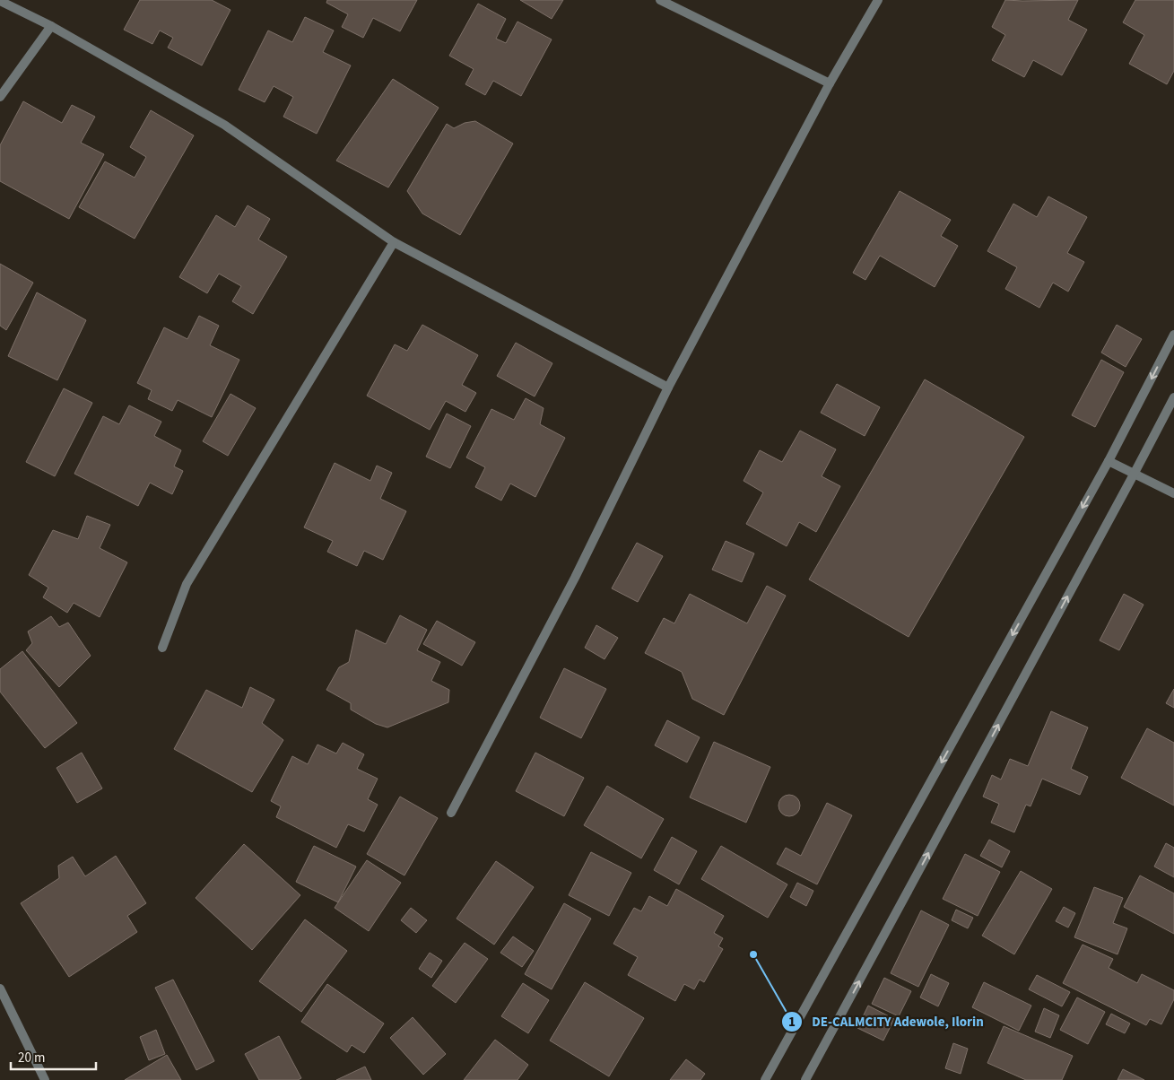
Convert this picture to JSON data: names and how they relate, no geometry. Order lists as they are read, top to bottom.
{
  "places": ["DE-CALMCITY Adewole, Ilorin"],
  "scale_bar": "20 m"
}
